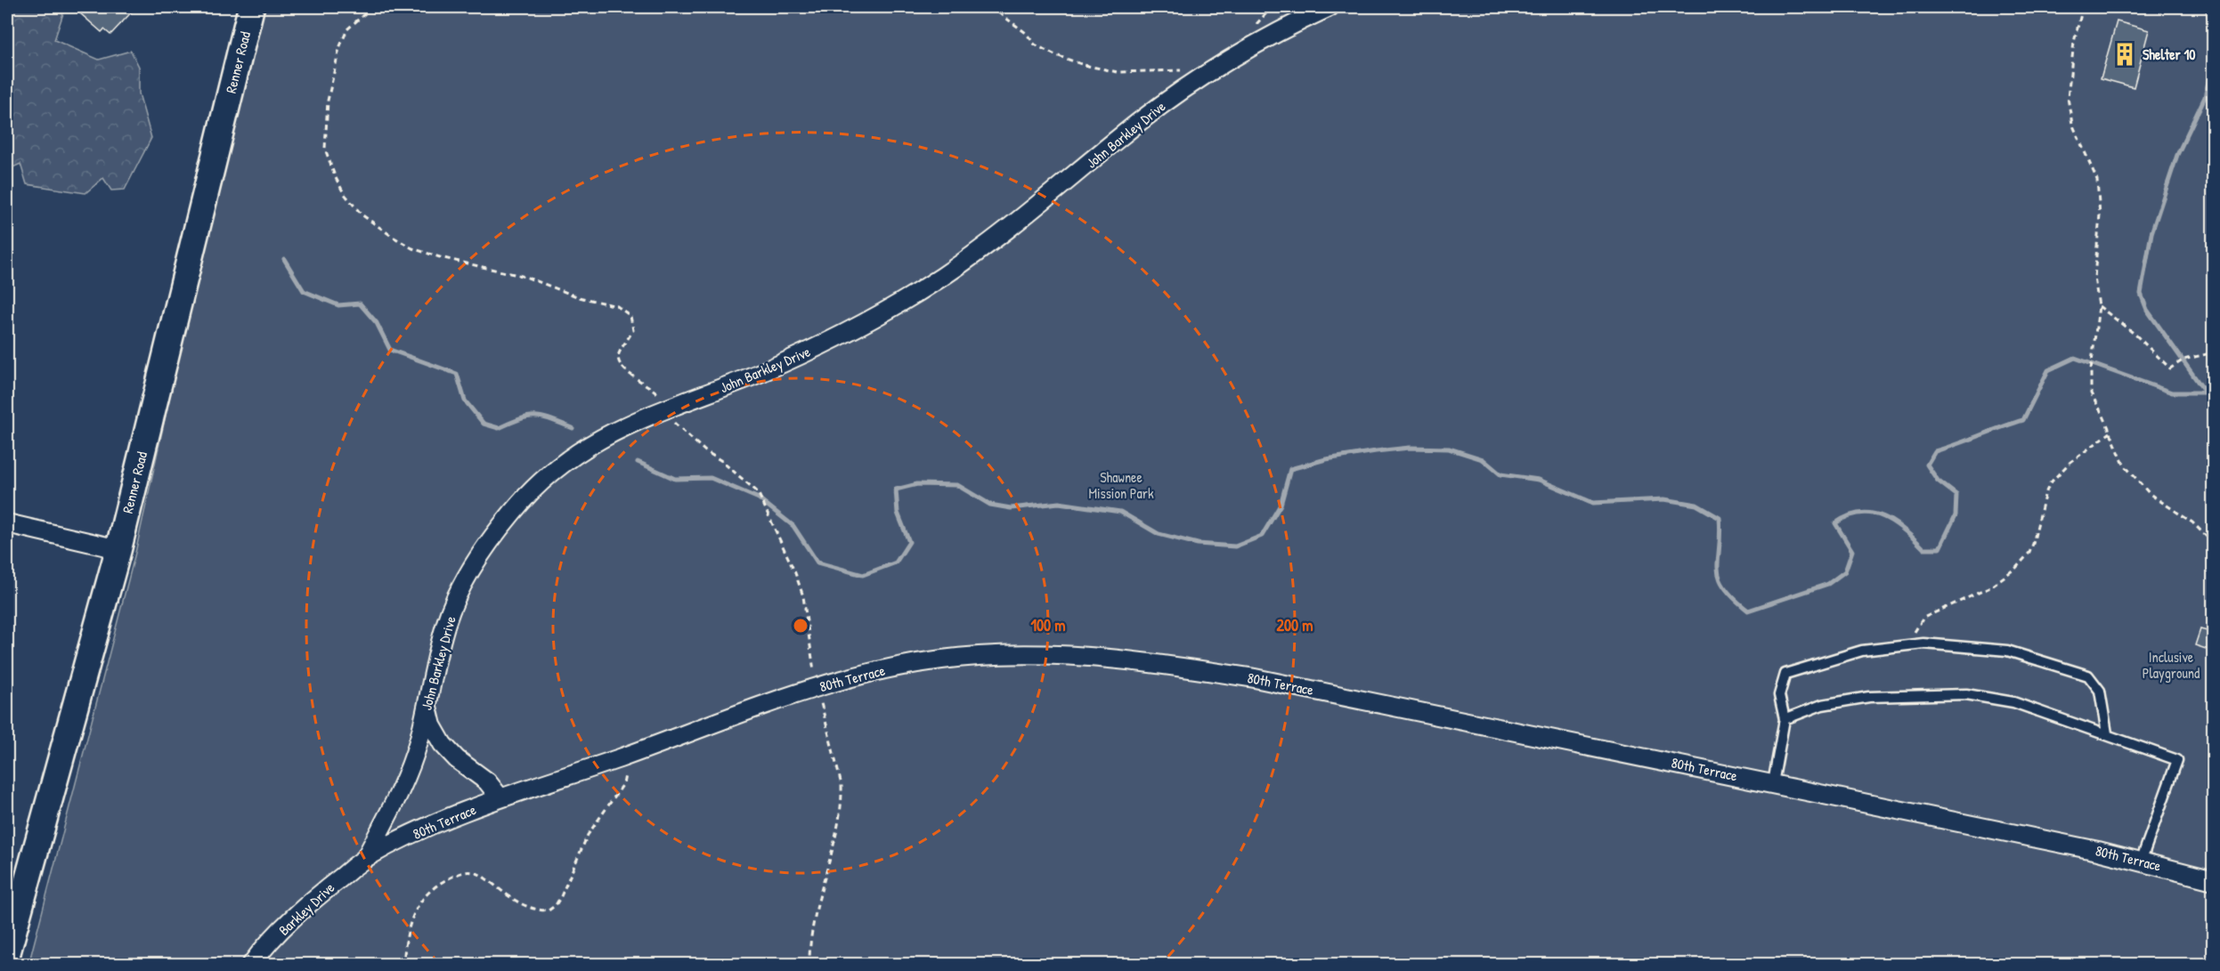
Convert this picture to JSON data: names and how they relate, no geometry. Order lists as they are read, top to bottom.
{
  "streets": {
    "main road": ["Renner Road"],
    "street": ["John Barkley Drive", "80th Terrace", "Barkley Drive"]
  },
  "crossings": [
    ["John Barkley Drive", "80th Terrace"],
    ["John Barkley Drive", "Barkley Drive"],
    ["80th Terrace", "Barkley Drive"]
  ],
  "parks": ["Shawnee Mission Park", "Inclusive Playground"],
  "places": {
    "building": ["Shelter 10"]
  },
  "rings": ["100 m", "200 m"]
}
